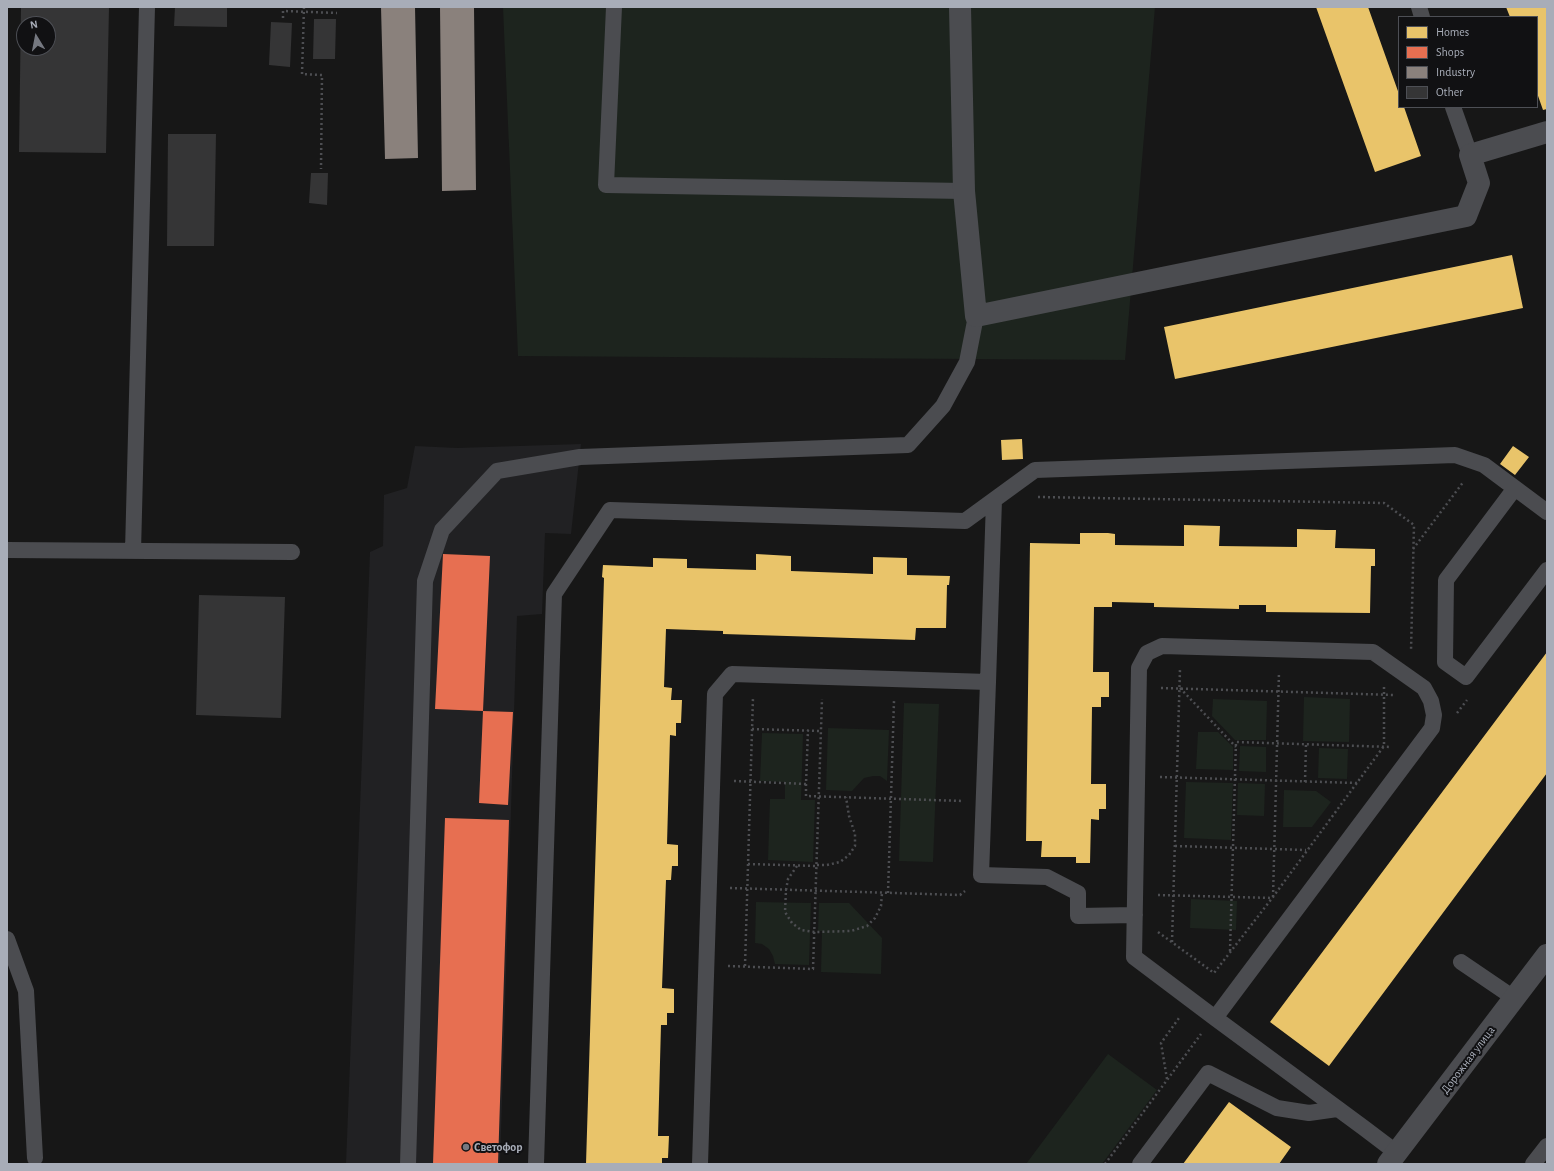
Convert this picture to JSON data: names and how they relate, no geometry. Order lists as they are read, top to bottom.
{
  "streets": {
    "street": ["Дорожная улица"]
  },
  "places": ["Светофор"],
  "legend": [
    "Homes",
    "Shops",
    "Industry",
    "Other"
  ],
  "north": "top"
}
